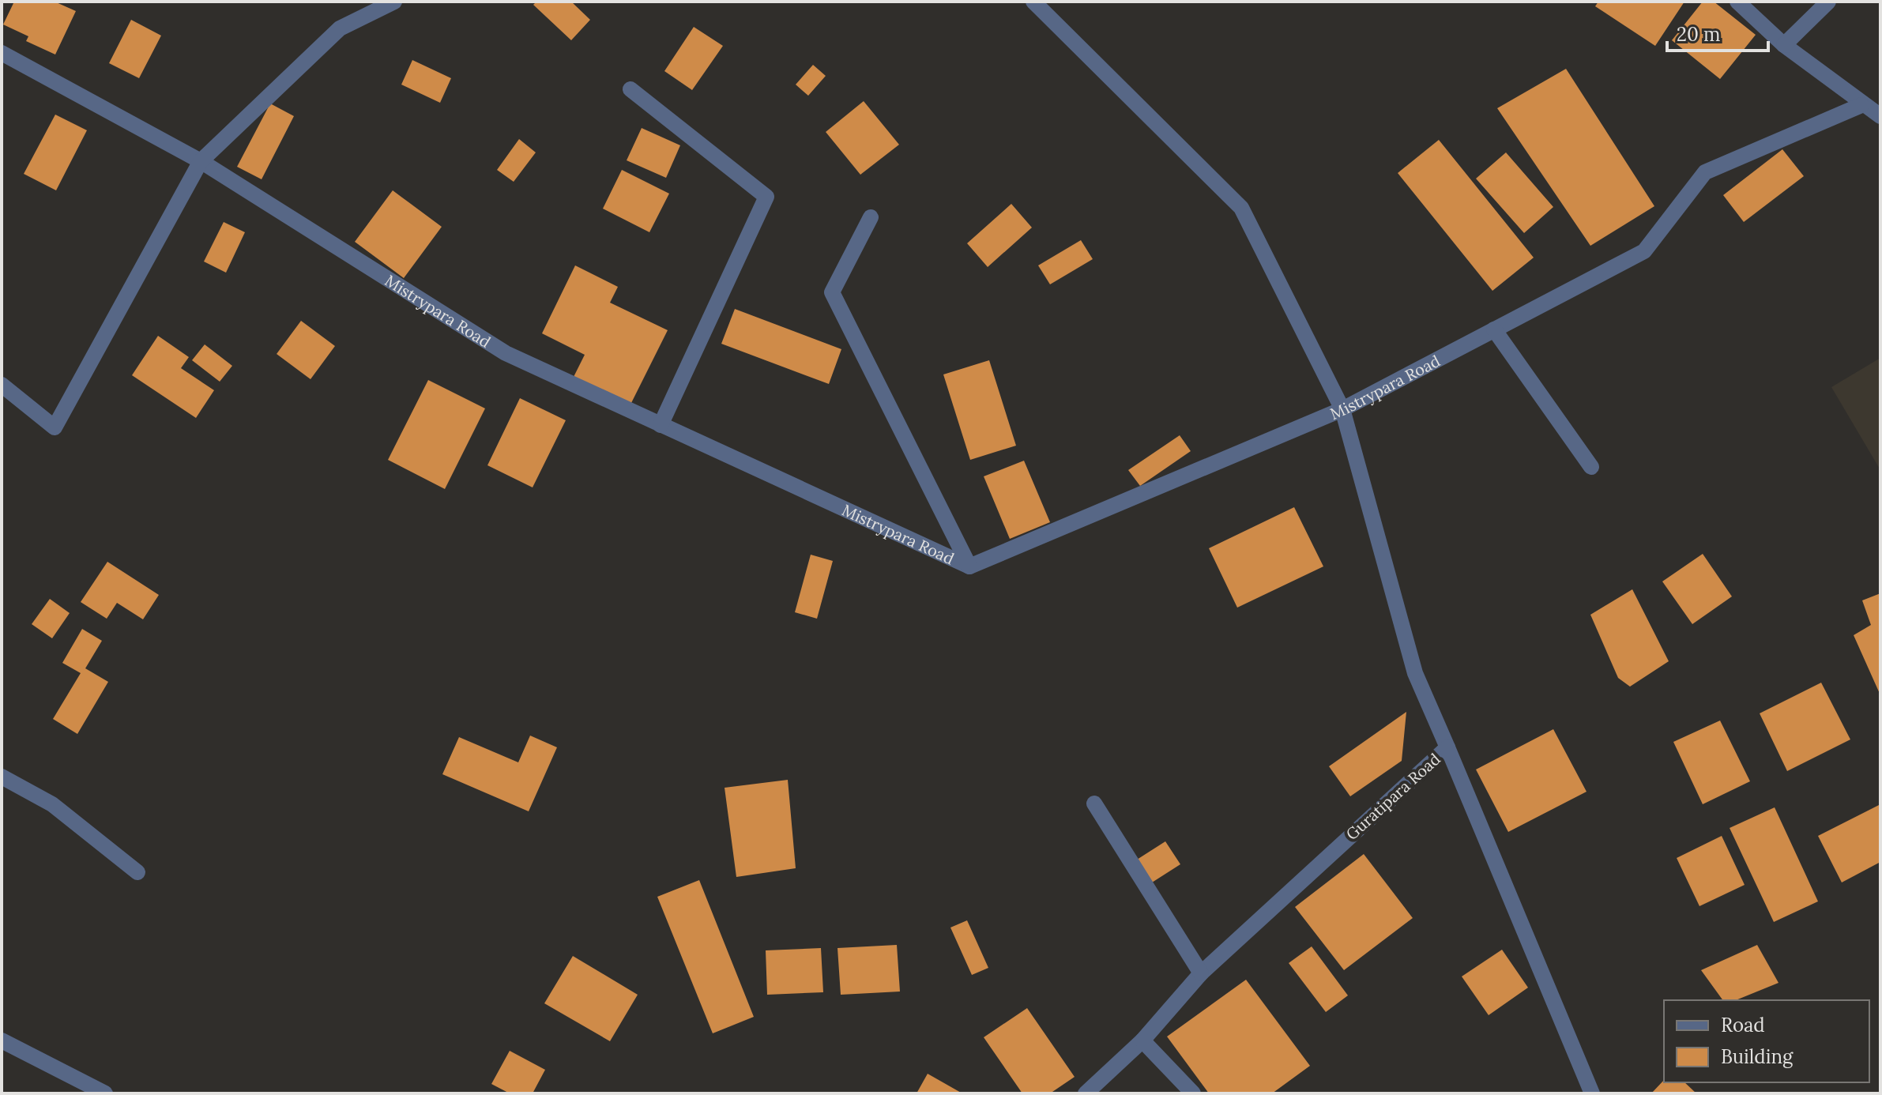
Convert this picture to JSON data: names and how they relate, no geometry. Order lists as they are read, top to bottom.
{
  "streets": {
    "street": ["Mistrypara Road", "Guratipara Road"]
  },
  "crossings": [
    ["Mistrypara Road", "Guratipara Road"]
  ],
  "legend": ["Road", "Building"],
  "scale_bar": "20 m"
}
